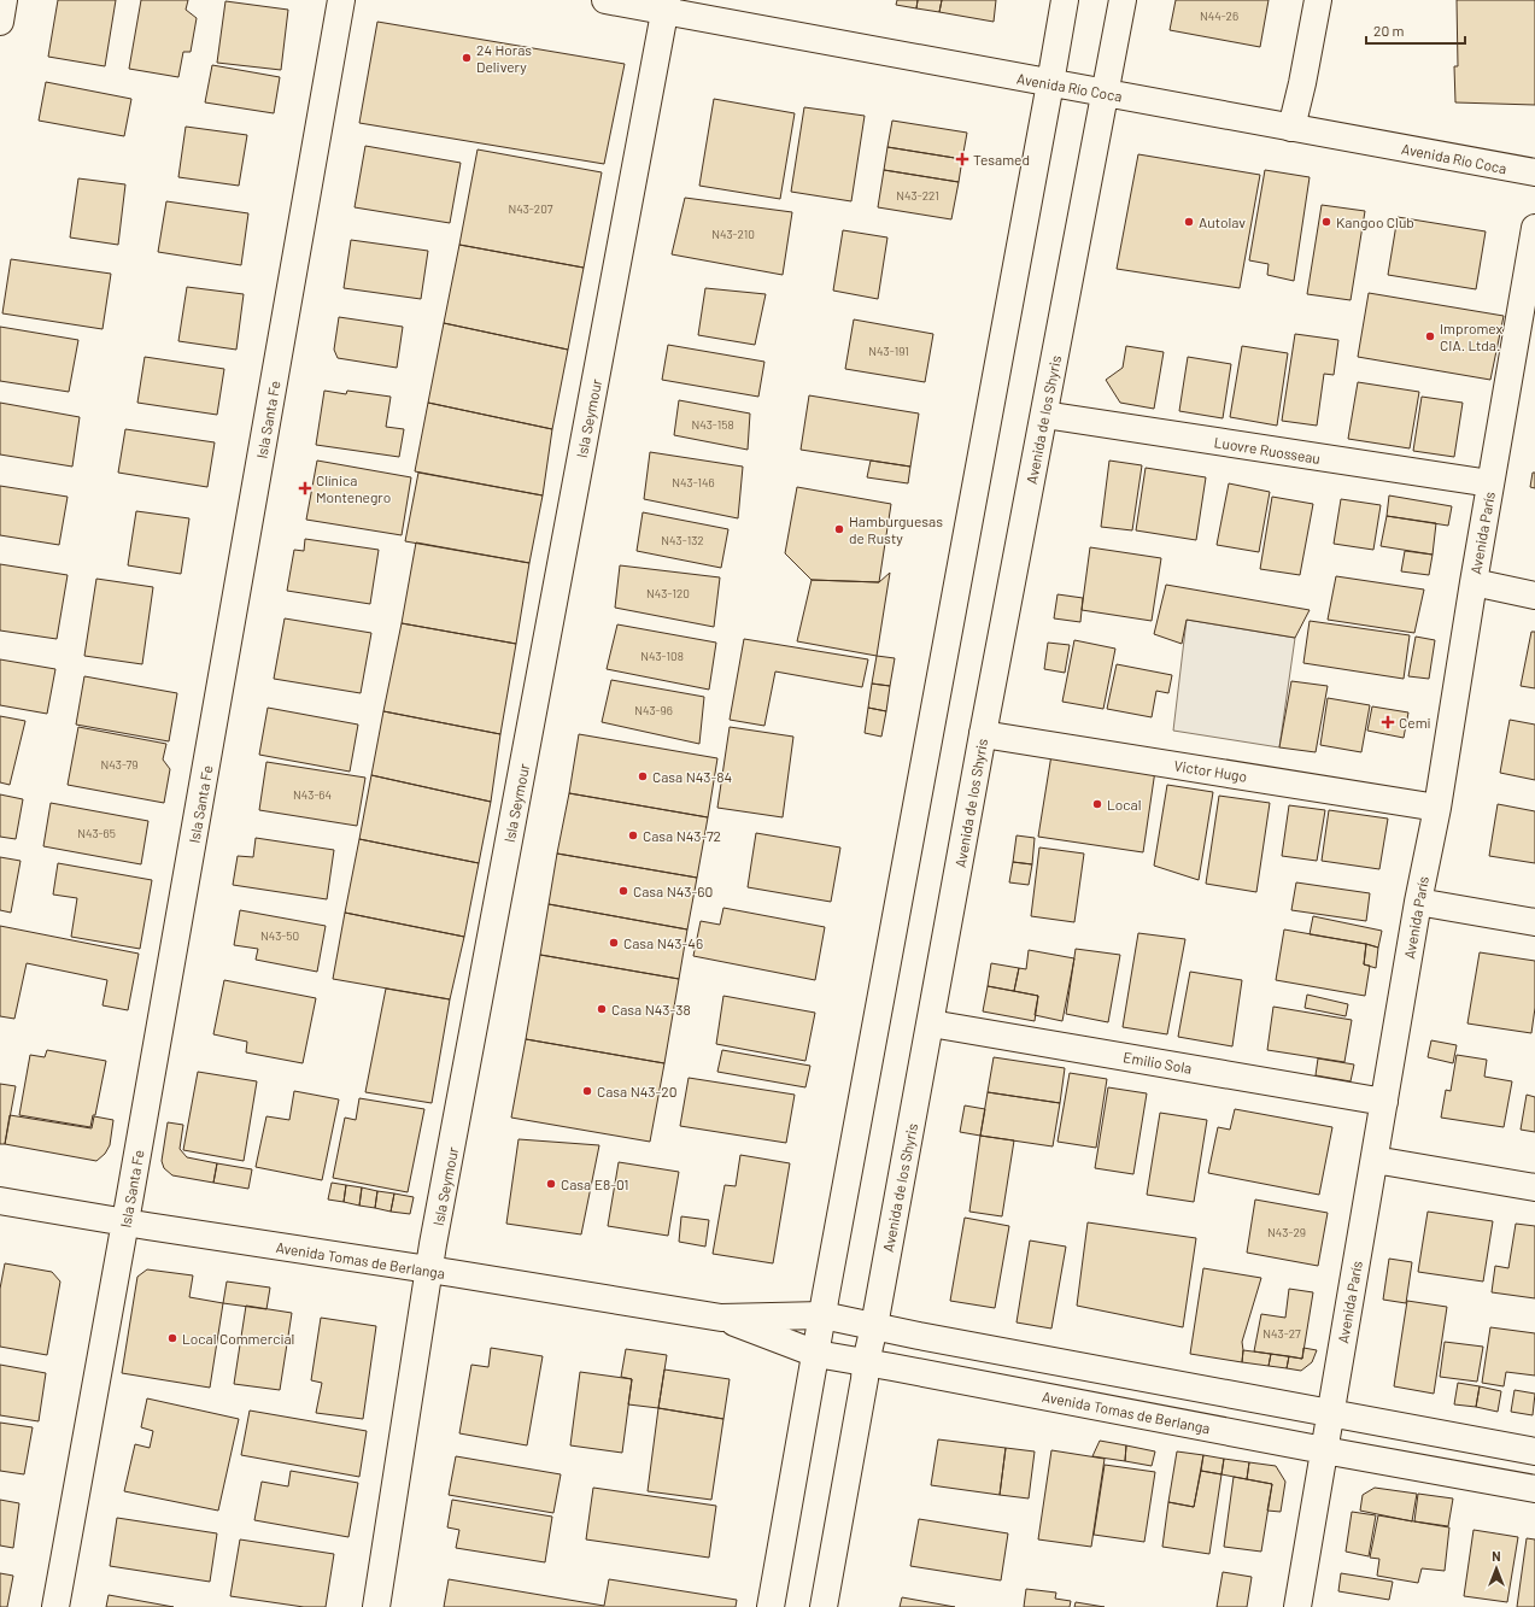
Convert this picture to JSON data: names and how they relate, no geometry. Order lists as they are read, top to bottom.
{
  "streets": {
    "street": [
      "Avenida Río Coca",
      "Isla Seymour",
      "Isla Santa Fe",
      "Avenida de los Shyris",
      "Luovre Ruosseau",
      "Avenida París",
      "Victor Hugo",
      "Emilio Sola",
      "Avenida Tomas de Berlanga"
    ]
  },
  "crossings": [
    ["Avenida Río Coca", "Isla Seymour"],
    ["Avenida Río Coca", "Avenida de los Shyris"],
    ["Isla Seymour", "Avenida Tomas de Berlanga"],
    ["Isla Santa Fe", "Avenida Tomas de Berlanga"],
    ["Avenida de los Shyris", "Luovre Ruosseau"],
    ["Avenida de los Shyris", "Victor Hugo"],
    ["Avenida de los Shyris", "Emilio Sola"],
    ["Avenida de los Shyris", "Avenida Tomas de Berlanga"],
    ["Luovre Ruosseau", "Avenida París"],
    ["Avenida París", "Victor Hugo"],
    ["Avenida París", "Emilio Sola"],
    ["Avenida París", "Avenida Tomas de Berlanga"]
  ],
  "places": {
    "other": [
      "24 Horas Delivery",
      "Autolav",
      "Kangoo Club",
      "Impromex CIA. Ltda.",
      "Hamburguesas de Rusty",
      "Casa N43-84",
      "Local",
      "Casa N43-72",
      "Casa N43-60",
      "Casa N43-46",
      "Casa N43-38",
      "Casa N43-20",
      "Casa E8-01",
      "Local Commercial"
    ],
    "health": ["Tesamed", "Clínica Montenegro", "Cemi"]
  },
  "house_numbers": [
    "N44-26",
    "N43-221",
    "N43-207",
    "N43-210",
    "N43-191",
    "N43-158",
    "N43-146",
    "N43-132",
    "N43-120",
    "N43-108",
    "N43-96",
    "N43-79",
    "N43-64",
    "N43-65",
    "N43-50",
    "N43-29",
    "N43-27"
  ],
  "scale_bar": "20 m",
  "north": "top"
}
